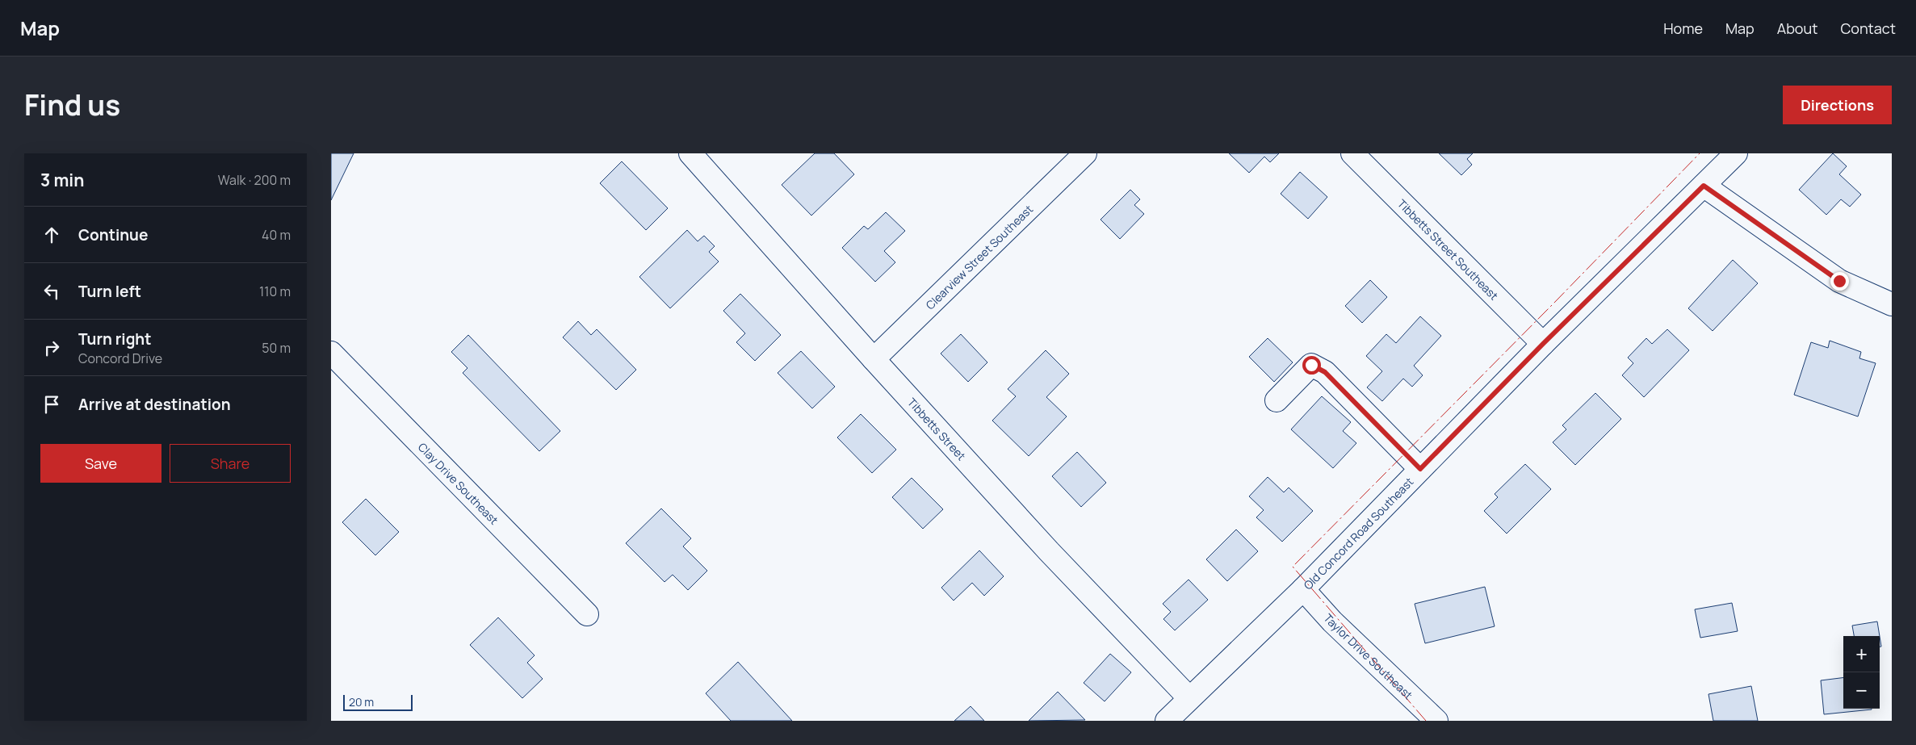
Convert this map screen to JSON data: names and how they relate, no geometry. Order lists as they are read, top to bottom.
{
  "streets": {
    "street": [
      "Tibbetts Street Southeast",
      "Clearview Street Southeast",
      "Tibbetts Street",
      "Clay Drive Southeast",
      "Old Concord Road Southeast",
      "Taylor Drive Southeast"
    ]
  },
  "crossings": [
    ["Tibbetts Street Southeast", "Old Concord Road Southeast"],
    ["Clearview Street Southeast", "Tibbetts Street"],
    ["Tibbetts Street", "Old Concord Road Southeast"],
    ["Old Concord Road Southeast", "Taylor Drive Southeast"]
  ],
  "scale_bar": "20 m",
  "page": {
    "header": "Map",
    "nav": [
      "Home",
      "Map",
      "About",
      "Contact"
    ],
    "title": "Find us",
    "buttons": [
      "Directions",
      ["Save", "Share"]
    ],
    "heading": ["3 min", "Walk · 200 m"],
    "list": [
      ["Continue", "40 m"],
      ["Turn left", "110 m"],
      ["Turn right", "Concord Drive", "50 m"],
      "Arrive at destination"
    ],
    "map_buttons": ["+", "−"],
    "scale": "20 m"
  }
}
